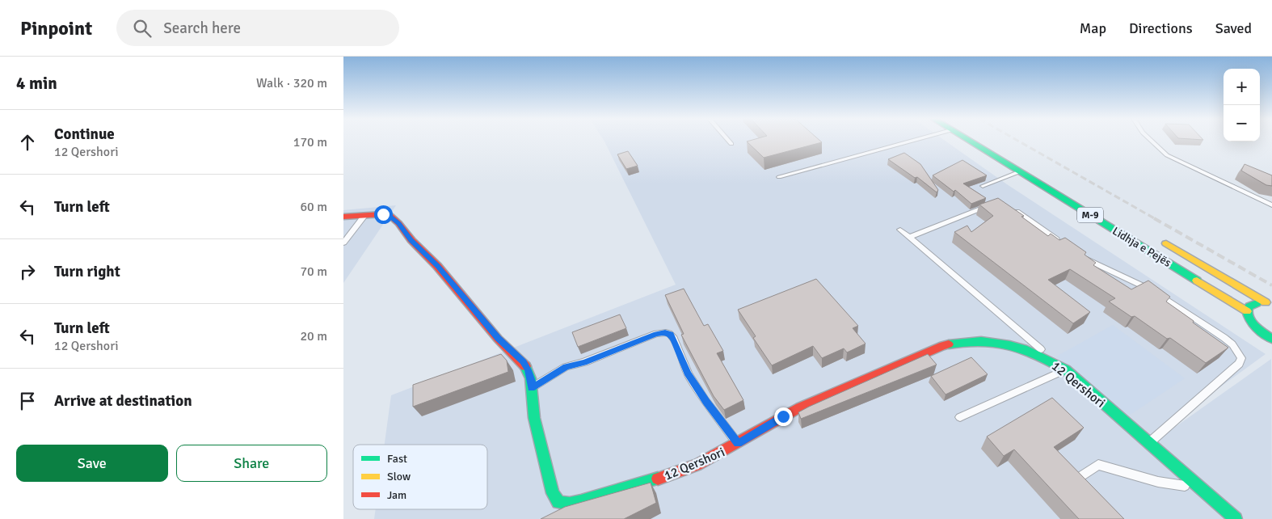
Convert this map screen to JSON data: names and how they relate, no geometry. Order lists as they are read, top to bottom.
{
  "streets": {
    "main road": ["M-9", "Lidhja e Pejës", "12 Qershori"]
  },
  "legend": ["Fast", "Slow", "Jam"],
  "page": {
    "header": "Pinpoint",
    "search": "Search here",
    "nav": ["Map", "Directions", "Saved"],
    "heading": ["4 min", "Walk · 320 m"],
    "map_buttons": ["+", "−"],
    "list": [
      ["Continue", "12 Qershori", "170 m"],
      ["Turn left", "60 m"],
      ["Turn right", "70 m"],
      ["Turn left", "12 Qershori", "20 m"],
      "Arrive at destination"
    ],
    "buttons": ["Save", "Share"]
  }
}
